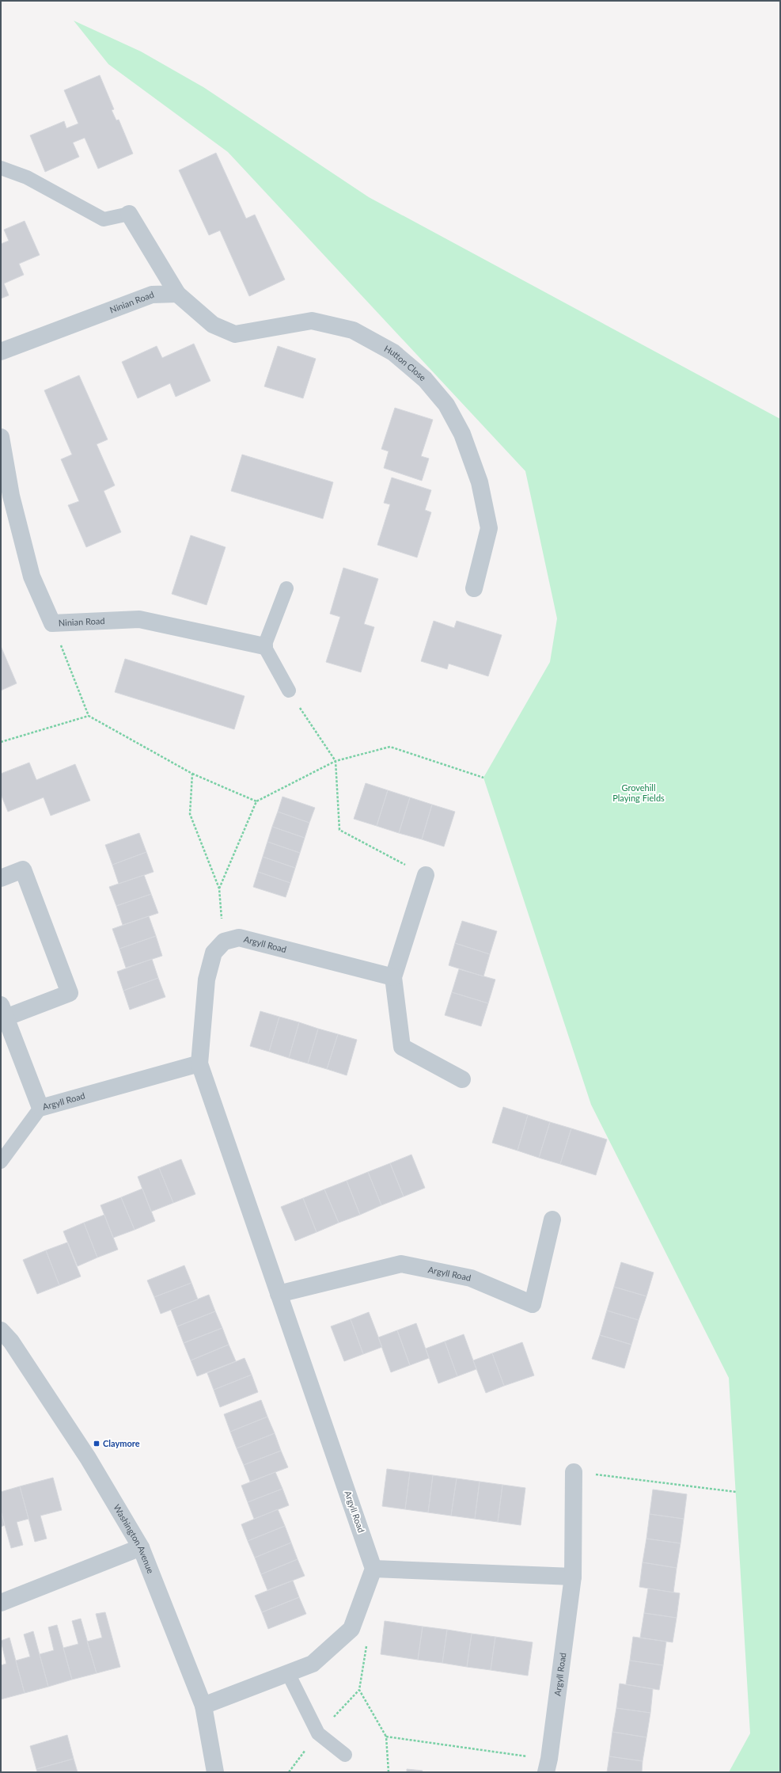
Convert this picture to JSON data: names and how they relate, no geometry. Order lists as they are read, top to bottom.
{
  "streets": {
    "street": [
      "Ninian Road",
      "Hutton Close",
      "Argyll Road",
      "Washington Avenue"
    ]
  },
  "crossings": [
    ["Ninian Road", "Hutton Close"]
  ],
  "parks": ["Grovehill Playing Fields"],
  "places": {
    "transit": ["Claymore"]
  }
}
